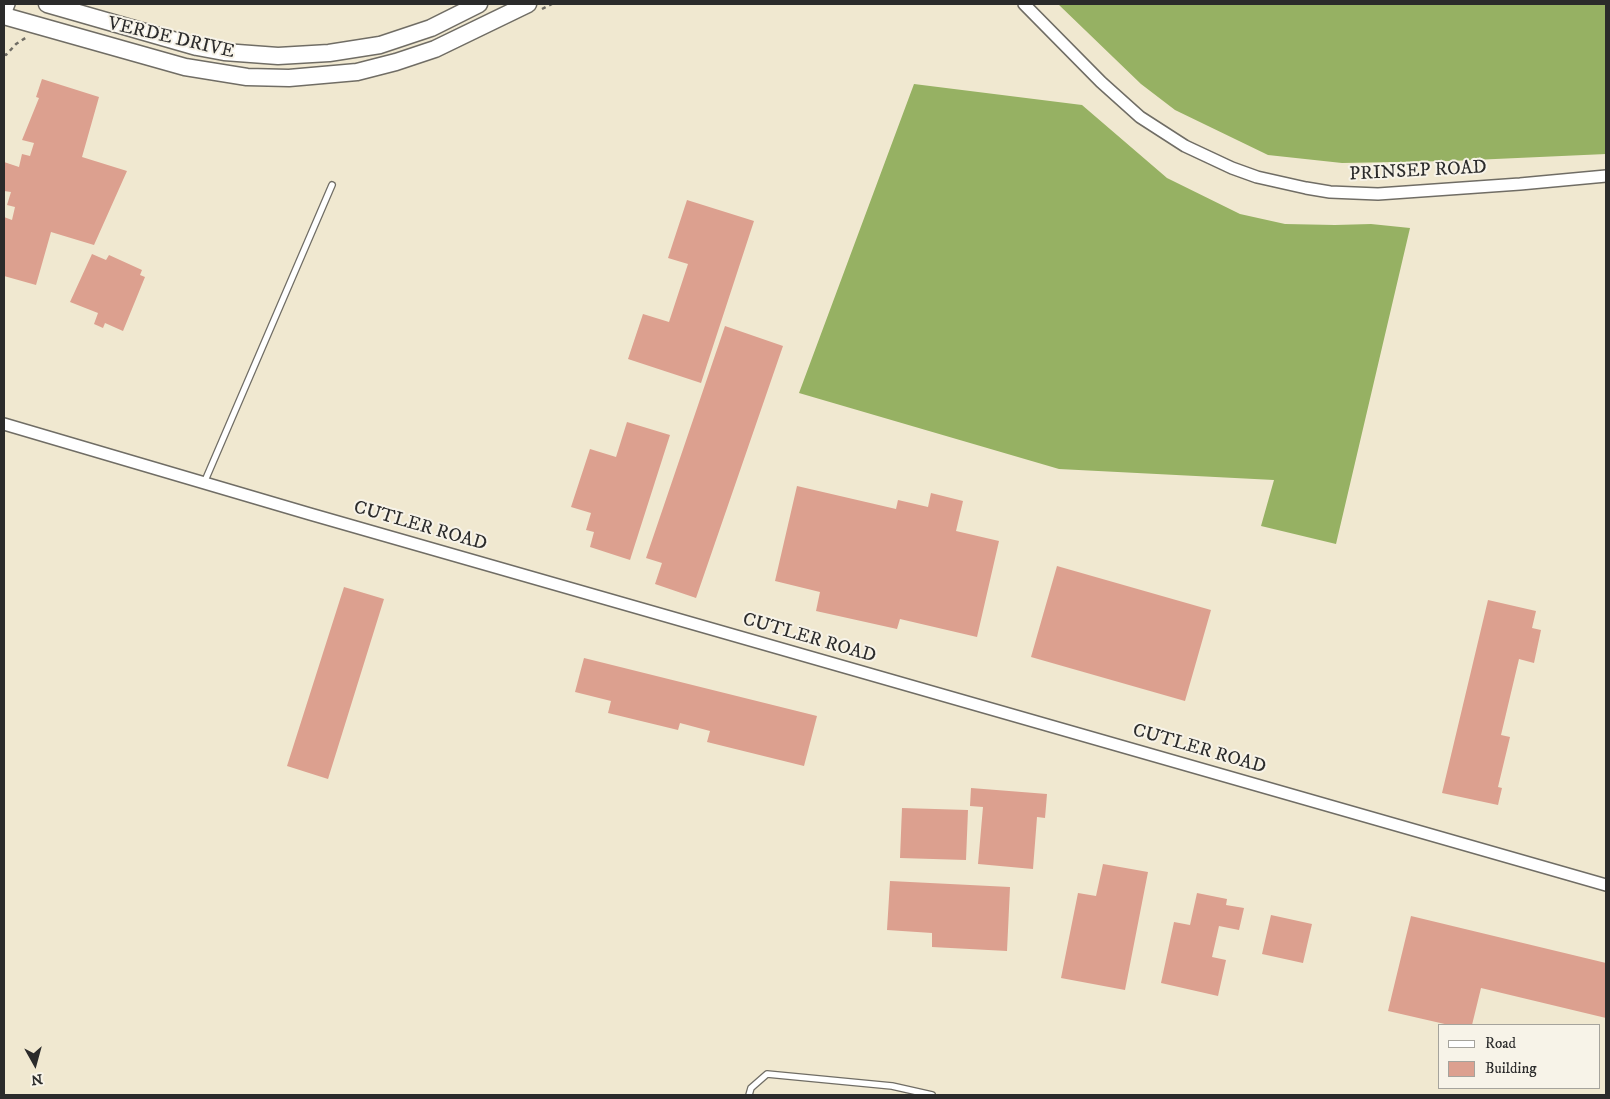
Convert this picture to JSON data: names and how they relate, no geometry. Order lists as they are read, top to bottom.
{
  "streets": {
    "main road": ["VERDE DRIVE"],
    "street": ["PRINSEP ROAD", "CUTLER ROAD"]
  },
  "legend": ["Road", "Building"],
  "north": "bottom"
}
